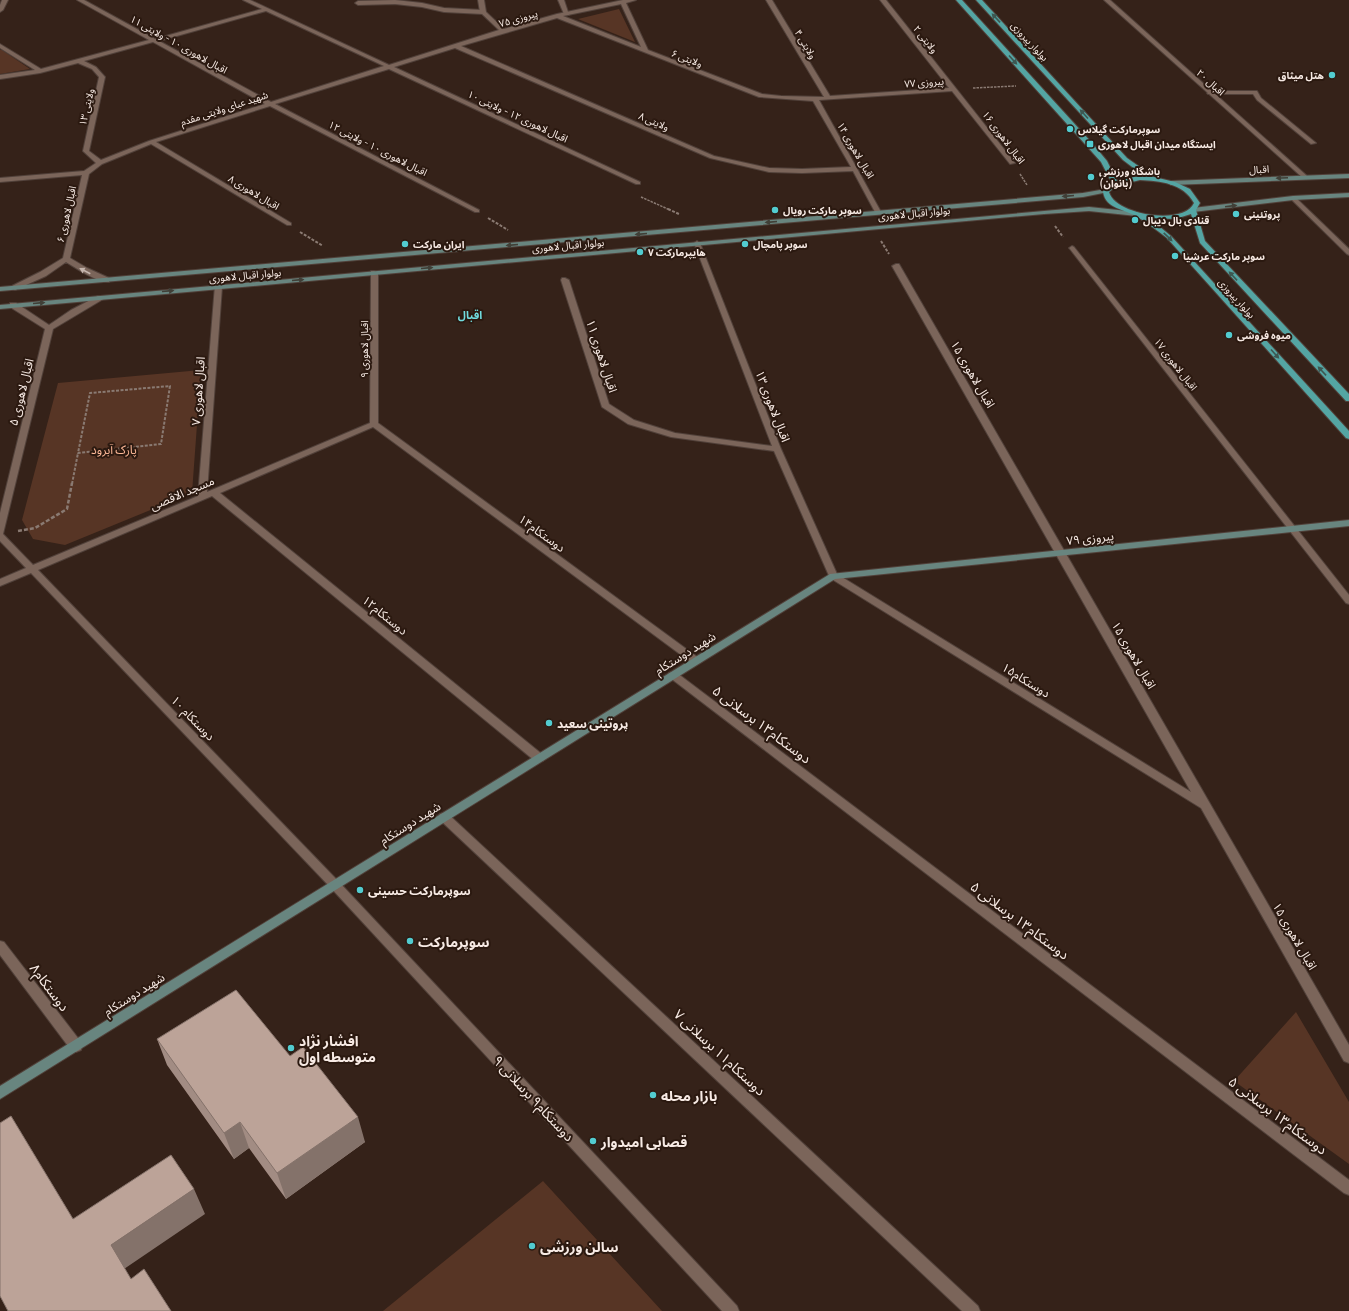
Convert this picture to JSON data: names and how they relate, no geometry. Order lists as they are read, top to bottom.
{
  "streets": {
    "main road": [
      "بولوار پیروزی",
      "اقبال",
      "بولوار اقبال لاهوری",
      "پیروزی ۷۹",
      "شهید دوستکام"
    ],
    "street": [
      "پیروزی ۷۵",
      "ولایتی ۲",
      "اقبال لاهوری ۱۰ - ولایتی ۱۱",
      "ولایتی ۴",
      "ولایتی ۶",
      "پیروزی ۷۷",
      "اقبال ۲۰",
      "ولایتی ۱۳",
      "شهید عبای ولایتی مقدم",
      "اقبال لاهوری ۱۲ - ولایتی ۱۰",
      "ولایتی ۸",
      "اقبال لاهوری ۱۶",
      "اقبال لاهوری ۱۰ - ولایتی ۱۲",
      "اقبال لاهوری ۱۴",
      "اقبال لاهوری ۸",
      "اقبال لاهوری ۶",
      "اقبال لاهوری ۹",
      "اقبال لاهوری ۱۱",
      "اقبال لاهوری ۱۷",
      "اقبال لاهوری ۱۵",
      "اقبال لاهوری ۷",
      "اقبال لاهوری ۵",
      "اقبال لاهوری ۱۳",
      "مسجد الاقصی",
      "دوستکام۱۴",
      "دوستکام۱۲",
      "دوستکام۱۵",
      "دوستکام ۱۰",
      "دوستکام۱۳ برسلانی ۵",
      "دوستکام۸",
      "دوستکام۱۱ برسلانی ۷",
      "دوستکام۹ برسلانی ۹"
    ]
  },
  "crossings": [
    ["پیروزی ۷۵", "ولایتی ۶"],
    ["پیروزی ۷۵", "شهید عبای ولایتی مقدم"],
    ["پیروزی ۷۵", "ولایتی ۸"],
    ["ولایتی ۲", "پیروزی ۷۷"],
    ["ولایتی ۲", "اقبال لاهوری ۱۶"],
    ["بولوار پیروزی", "اقبال"],
    ["بولوار پیروزی", "بولوار اقبال لاهوری"],
    ["اقبال لاهوری ۱۰ - ولایتی ۱۱", "شهید عبای ولایتی مقدم"],
    ["اقبال لاهوری ۱۰ - ولایتی ۱۱", "اقبال لاهوری ۱۰ - ولایتی ۱۲"],
    ["ولایتی ۴", "پیروزی ۷۷"],
    ["ولایتی ۶", "پیروزی ۷۷"],
    ["ولایتی ۶", "اقبال لاهوری ۱۴"],
    ["پیروزی ۷۷", "اقبال لاهوری ۱۶"],
    ["پیروزی ۷۷", "اقبال لاهوری ۱۴"],
    ["اقبال ۲۰", "اقبال"],
    ["ولایتی ۱۳", "شهید عبای ولایتی مقدم"],
    ["شهید عبای ولایتی مقدم", "اقبال لاهوری ۱۲ - ولایتی ۱۰"],
    ["شهید عبای ولایتی مقدم", "ولایتی ۸"],
    ["شهید عبای ولایتی مقدم", "اقبال لاهوری ۱۰ - ولایتی ۱۲"],
    ["شهید عبای ولایتی مقدم", "اقبال لاهوری ۸"],
    ["شهید عبای ولایتی مقدم", "اقبال لاهوری ۶"],
    ["ولایتی ۸", "اقبال لاهوری ۱۴"],
    ["اقبال لاهوری ۱۶", "بولوار اقبال لاهوری"],
    ["اقبال لاهوری ۱۴", "بولوار اقبال لاهوری"],
    ["بولوار اقبال لاهوری", "اقبال لاهوری ۹"],
    ["بولوار اقبال لاهوری", "اقبال لاهوری ۷"],
    ["بولوار اقبال لاهوری", "اقبال لاهوری ۱۳"],
    ["اقبال لاهوری ۹", "مسجد الاقصی"],
    ["اقبال لاهوری ۹", "دوستکام۱۴"],
    ["اقبال لاهوری ۱۱", "اقبال لاهوری ۱۳"],
    ["اقبال لاهوری ۱۷", "پیروزی ۷۹"],
    ["اقبال لاهوری ۱۵", "پیروزی ۷۹"],
    ["اقبال لاهوری ۱۵", "دوستکام۱۵"],
    ["اقبال لاهوری ۷", "مسجد الاقصی"],
    ["اقبال لاهوری ۱۳", "پیروزی ۷۹"],
    ["اقبال لاهوری ۱۳", "شهید دوستکام"],
    ["اقبال لاهوری ۱۳", "دوستکام۱۵"],
    ["مسجد الاقصی", "دوستکام۱۴"],
    ["مسجد الاقصی", "دوستکام۱۲"],
    ["مسجد الاقصی", "دوستکام ۱۰"],
    ["دوستکام۱۴", "شهید دوستکام"],
    ["پیروزی ۷۹", "شهید دوستکام"],
    ["پیروزی ۷۹", "دوستکام۱۵"],
    ["دوستکام۱۲", "شهید دوستکام"],
    ["شهید دوستکام", "دوستکام۱۵"],
    ["شهید دوستکام", "دوستکام ۱۰"],
    ["شهید دوستکام", "دوستکام۱۳ برسلانی ۵"],
    ["شهید دوستکام", "دوستکام۸"],
    ["شهید دوستکام", "دوستکام۱۱ برسلانی ۷"],
    ["شهید دوستکام", "دوستکام۹ برسلانی ۹"],
    ["دوستکام ۱۰", "دوستکام۹ برسلانی ۹"]
  ],
  "districts": ["اقبال"],
  "parks": ["پارک آبرود"],
  "places": {
    "other": [
      "هتل میثاق",
      "سوپرمارکت گیلاس",
      "باشگاه ورزشی (بانوان)",
      "سوپر مارکت رویال",
      "پروتئینی",
      "قنادی بال دیبال",
      "ایران مارکت",
      "سوپر‌ پامچال",
      "هایپرمارکت ۷",
      "سوپر مارکت عرشیا",
      "میوه فروشی",
      "پروتینی سعید",
      "سوپرمارکت حسینی",
      "سوپرمارکت",
      "افشار نژاد متوسطه اول",
      "بازار محله",
      "قصابی امیدوار",
      "سالن ورزشی"
    ],
    "transit": ["ایستگاه میدان اقبال لاهوری"]
  }
}
